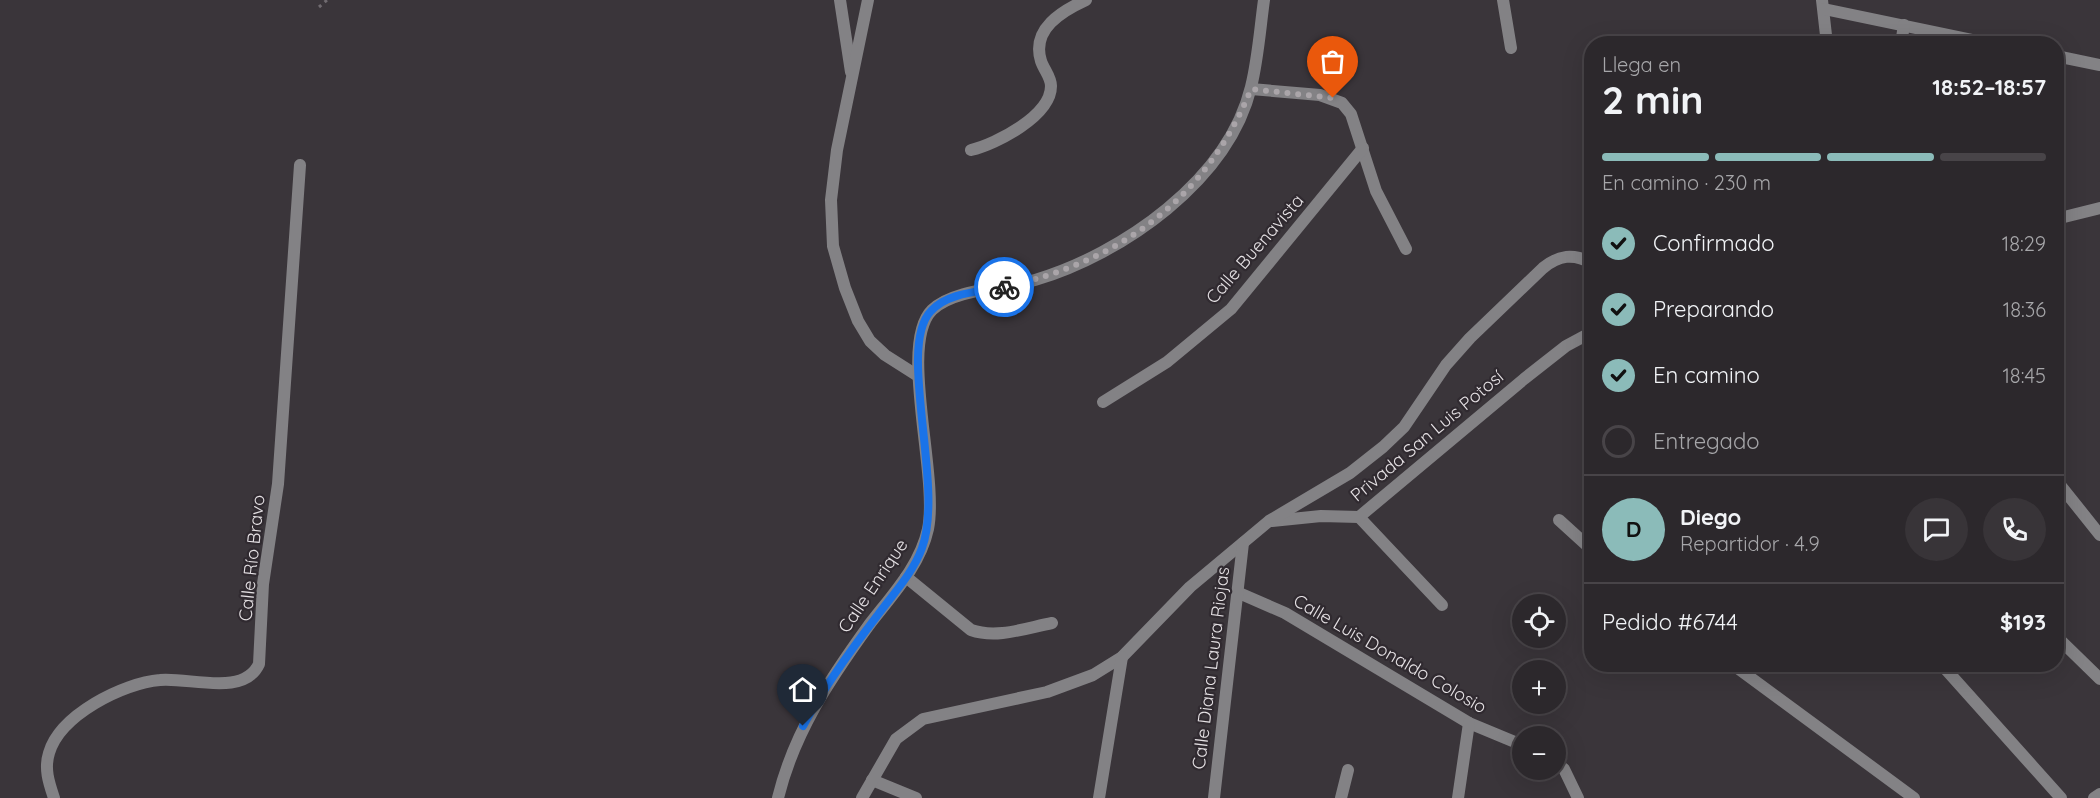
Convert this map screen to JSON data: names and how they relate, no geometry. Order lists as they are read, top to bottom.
{
  "streets": {
    "street": [
      "Calle Buenavista",
      "Privada San Luis Potosí",
      "Calle Río Bravo",
      "Calle Enrique",
      "Calle Luis Donaldo Colosio",
      "Calle Diana Laura Riojas"
    ]
  },
  "crossings": [
    ["Calle Luis Donaldo Colosio", "Calle Diana Laura Riojas"]
  ],
  "page": {
    "heading": ["2 min", "Llega en", "18:52–18:57"],
    "panel": [
      "Diego",
      "Repartidor · 4.9",
      "Pedido #6744",
      "$193"
    ],
    "bar": "En camino · 230 m",
    "list": [
      ["Confirmado", "18:29"],
      ["Preparando", "18:36"],
      ["En camino", "18:45"],
      "Entregado"
    ],
    "round": "D",
    "map_buttons": ["+", "−"]
  }
}
